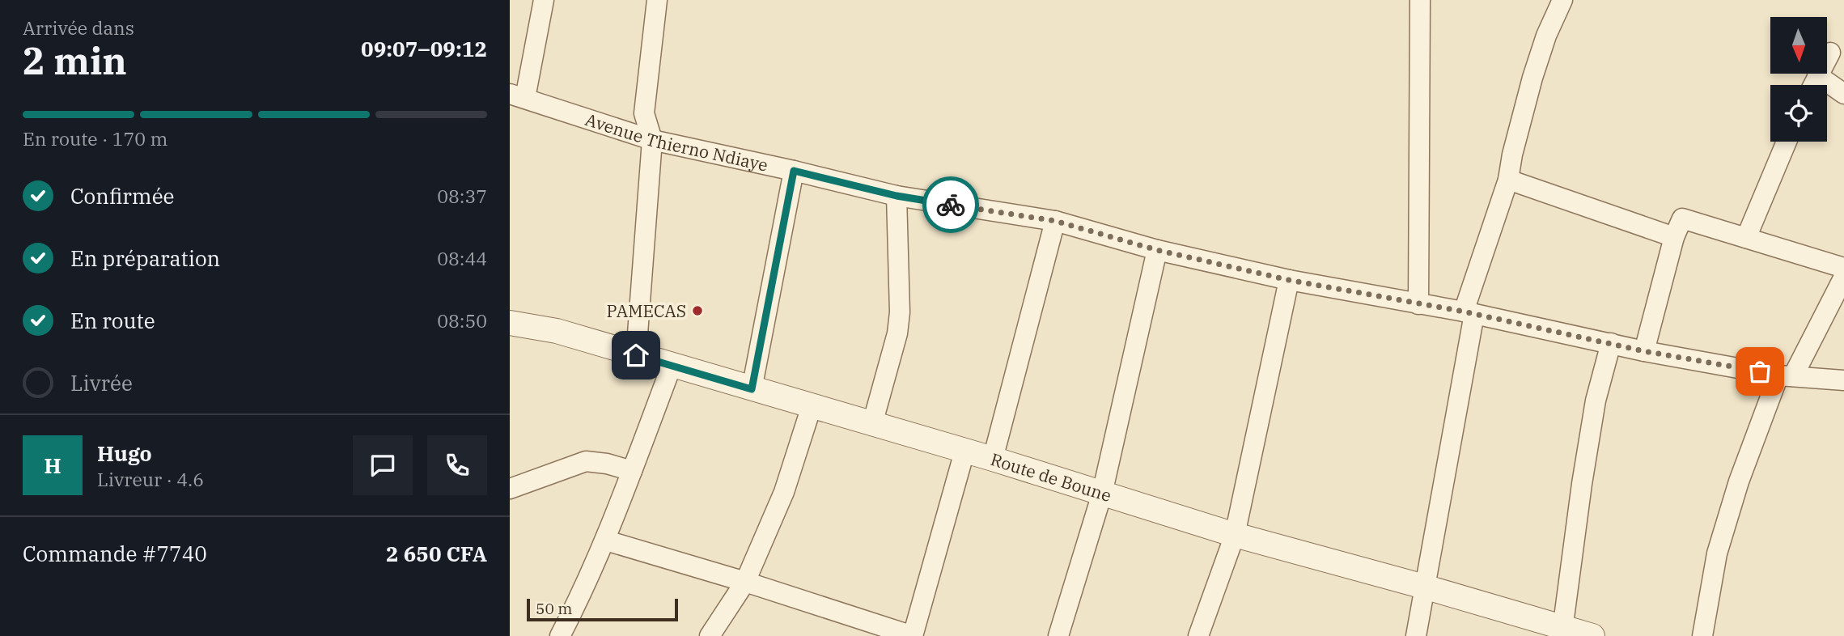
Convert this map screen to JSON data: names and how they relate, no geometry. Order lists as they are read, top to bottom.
{
  "streets": {
    "street": ["Avenue Thierno Ndiaye", "Route de Boune"]
  },
  "places": ["PAMECAS"],
  "scale_bar": "50 m",
  "north": "bottom",
  "page": {
    "heading": ["2 min", "Arrivée dans", "09:07–09:12"],
    "panel": [
      "Hugo",
      "Livreur · 4.6",
      "Commande #7740",
      "2 650 CFA"
    ],
    "bar": "En route · 170 m",
    "list": [
      ["Confirmée", "08:37"],
      ["En préparation", "08:44"],
      ["En route", "08:50"],
      "Livrée"
    ],
    "round": "H",
    "scale": "50 m"
  }
}
